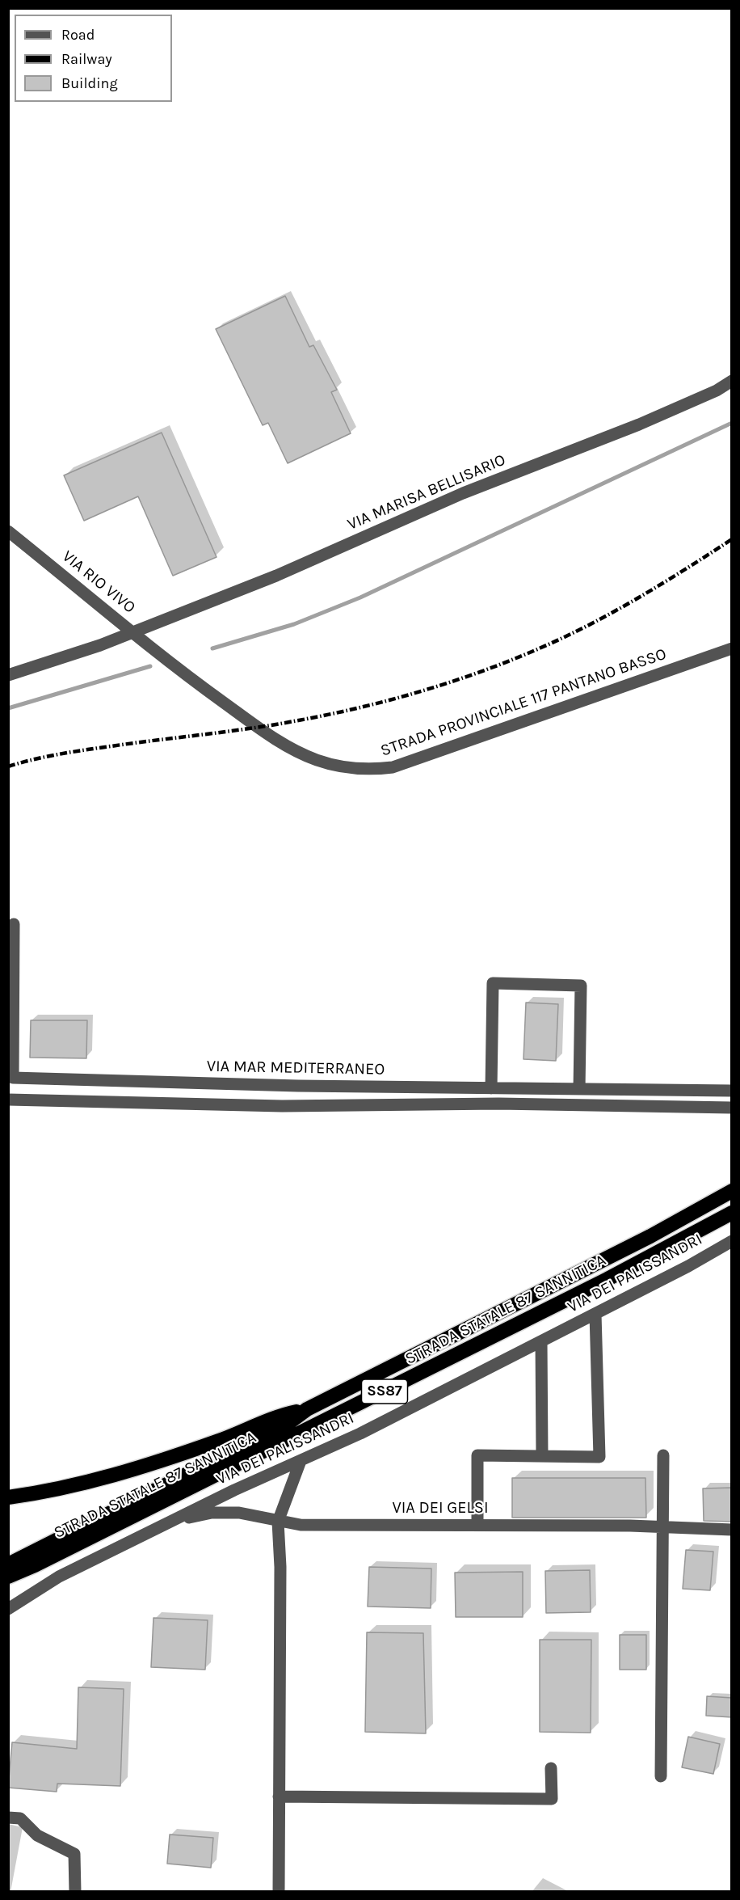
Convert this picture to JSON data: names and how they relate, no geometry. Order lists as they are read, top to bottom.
{
  "streets": {
    "highway": ["STRADA STATALE 87 SANNITICA", "SS87"],
    "street": [
      "VIA MARISA BELLISARIO",
      "VIA RIO VIVO",
      "STRADA PROVINCIALE 117 PANTANO BASSO",
      "VIA MAR MEDITERRANEO",
      "VIA DEI PALISSANDRI",
      "VIA DEI GELSI"
    ]
  },
  "crossings": [
    ["VIA MARISA BELLISARIO", "VIA RIO VIVO"],
    ["VIA MARISA BELLISARIO", "STRADA PROVINCIALE 117 PANTANO BASSO"],
    ["VIA RIO VIVO", "STRADA PROVINCIALE 117 PANTANO BASSO"],
    ["VIA DEI PALISSANDRI", "VIA DEI GELSI"],
    ["STRADA STATALE 87 SANNITICA", "SS87"]
  ],
  "legend": ["Road", "Railway", "Building"]
}
